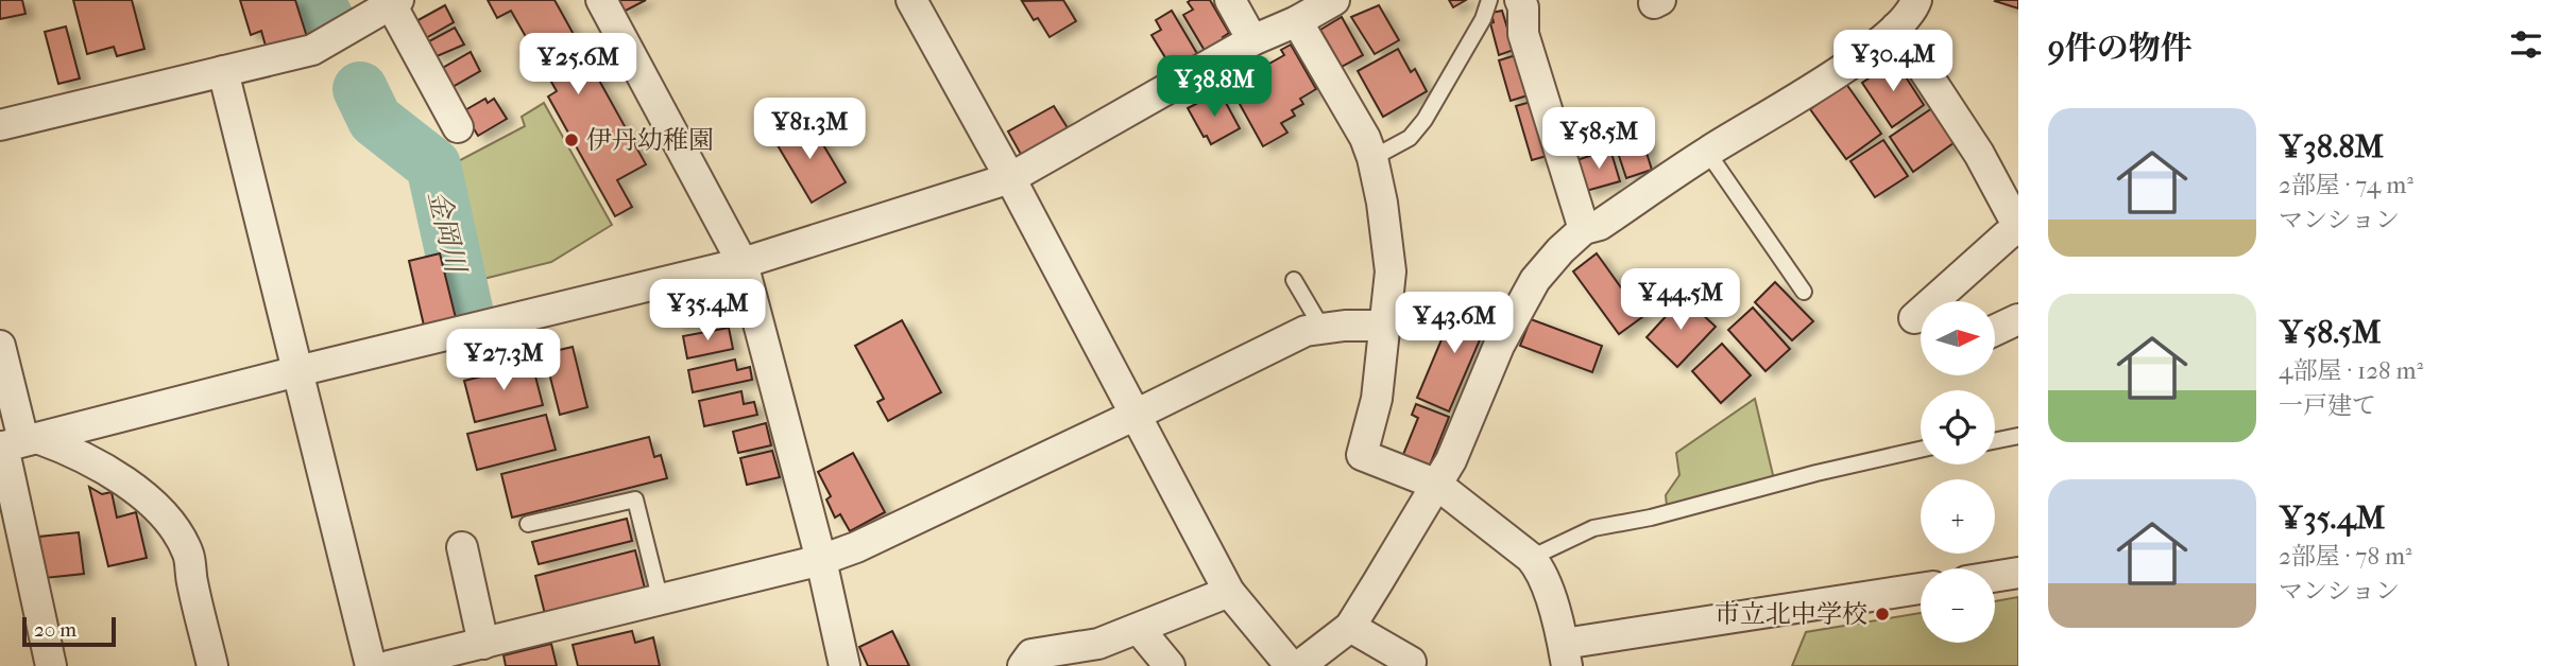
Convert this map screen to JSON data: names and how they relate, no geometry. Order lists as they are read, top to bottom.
{
  "water": ["金岡川"],
  "places": ["伊丹幼稚園", "市立北中学校"],
  "scale_bar": "20 m",
  "north": "right",
  "page": {
    "heading": "9件の物件",
    "price": [
      "¥30.4M",
      "¥25.6M",
      "¥38.8M",
      "¥81.3M",
      "¥58.5M",
      "¥44.5M",
      "¥35.4M",
      "¥43.6M",
      "¥27.3M"
    ],
    "list": [
      {
        "name": "¥38.8M",
        "note": "2部屋 · 74 m² · マンション"
      },
      {
        "name": "¥58.5M",
        "note": "4部屋 · 128 m² · 一戸建て"
      },
      {
        "name": "¥35.4M",
        "note": "2部屋 · 78 m² · マンション"
      }
    ],
    "map_buttons": ["+", "−"],
    "scale": "20 m"
  }
}
